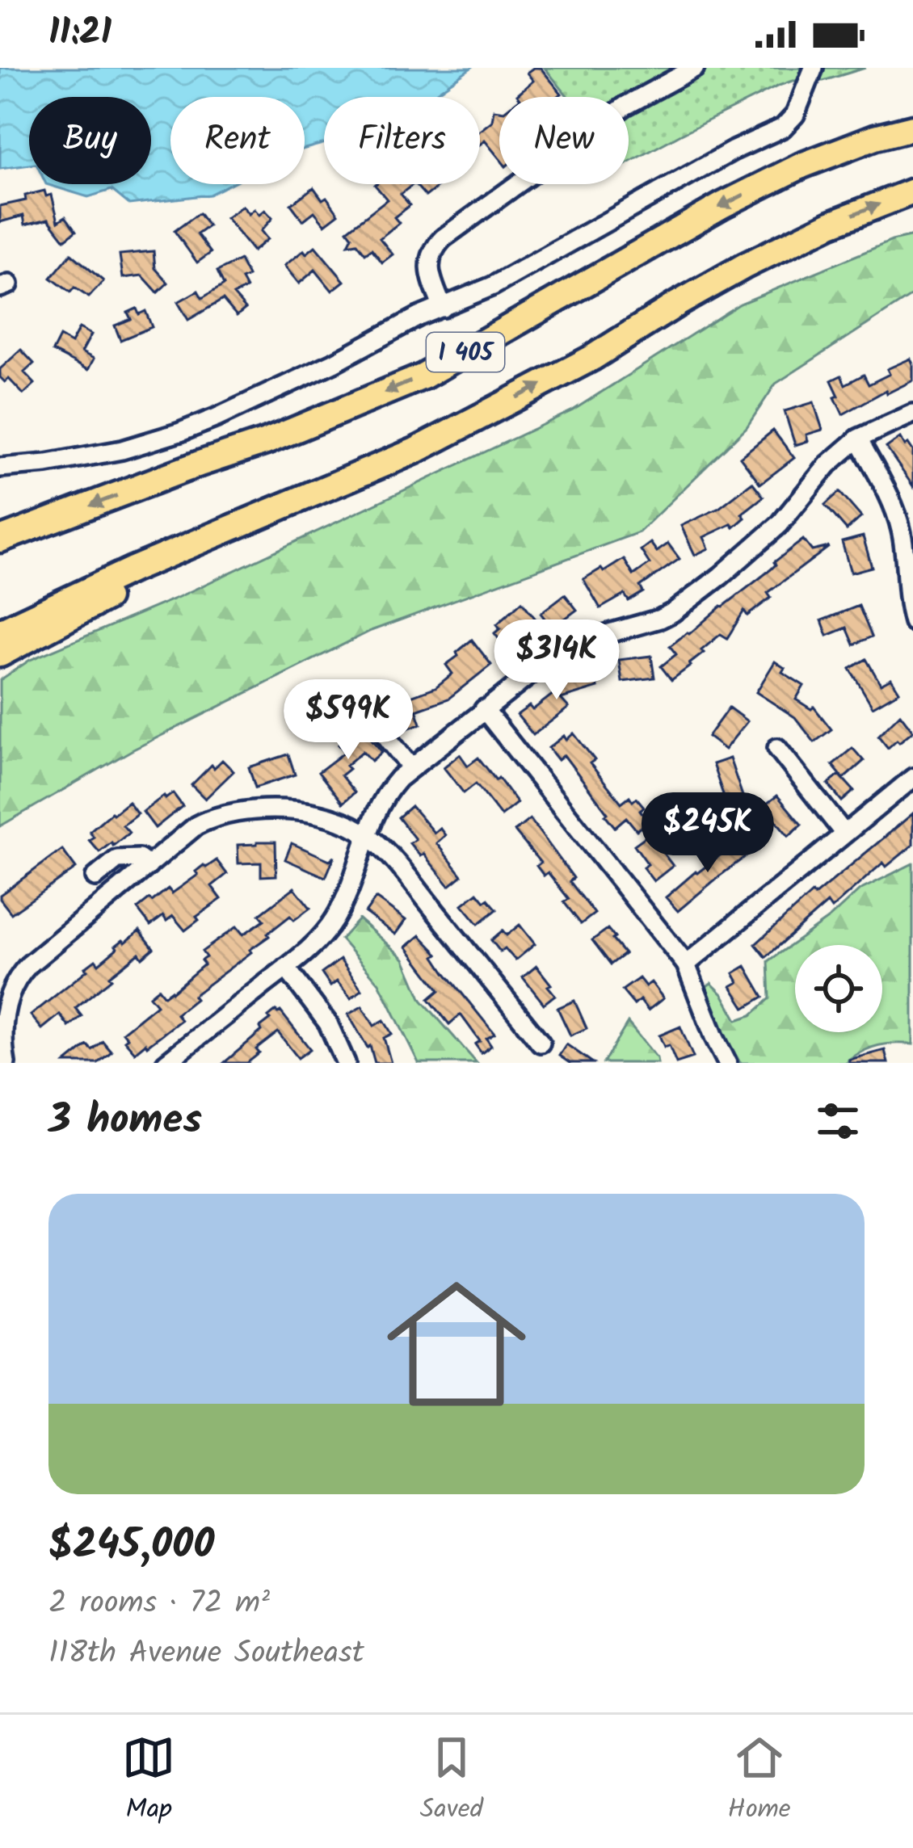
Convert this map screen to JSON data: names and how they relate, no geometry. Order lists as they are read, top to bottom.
{
  "streets": {
    "highway": ["I 405"]
  },
  "page": {
    "status": "11:21",
    "chip": [
      "Buy",
      "Rent",
      "Filters",
      "New"
    ],
    "price": ["$314K", "$599K", "$245K"],
    "heading": "3 homes",
    "list": [
      {
        "name": "$245,000",
        "note": "2 rooms · 72 m² · 118th Avenue Southeast"
      }
    ],
    "tabs": ["Map", "Saved", "Home"]
  }
}
